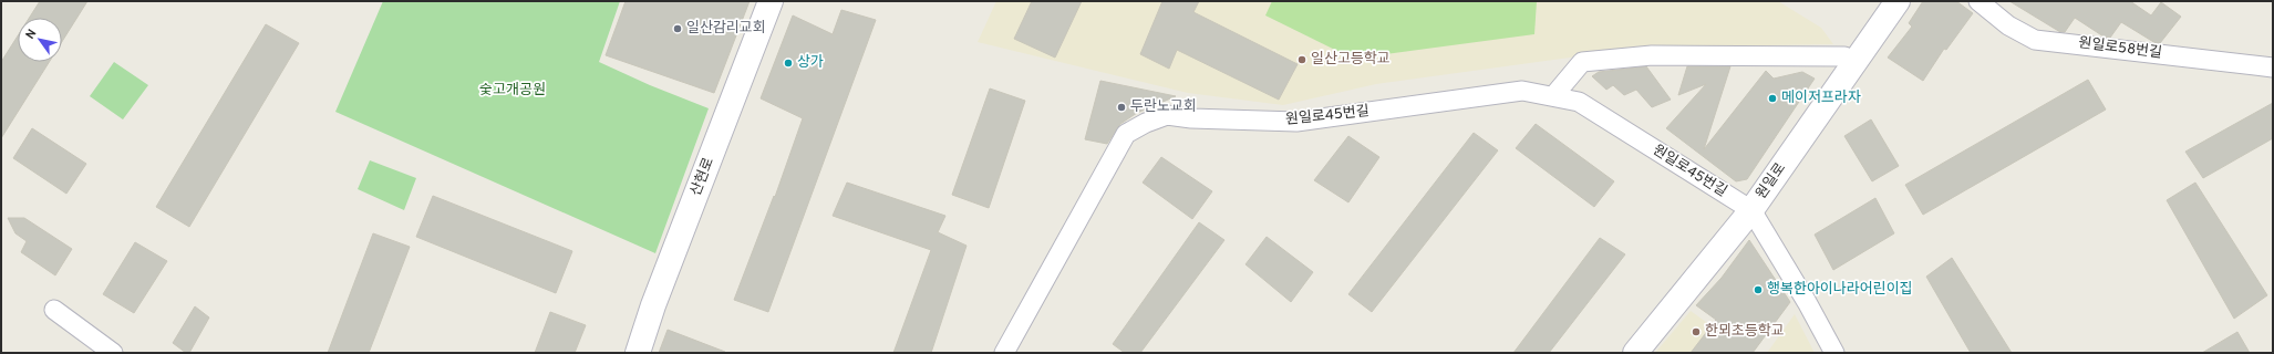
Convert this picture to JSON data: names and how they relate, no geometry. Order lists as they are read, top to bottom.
{
  "streets": {
    "street": [
      "원일로58번길",
      "원일로45번길",
      "산현로",
      "원일로"
    ]
  },
  "crossings": [
    ["원일로45번길", "원일로"]
  ],
  "parks": ["숯고개공원"],
  "places": [
    "일산감리교회",
    "일산고등학교",
    "상가",
    "메이저프라자",
    "두란노교회",
    "행복한아이나라어린이집",
    "한뫼초등학교"
  ],
  "north": "top left"
}
